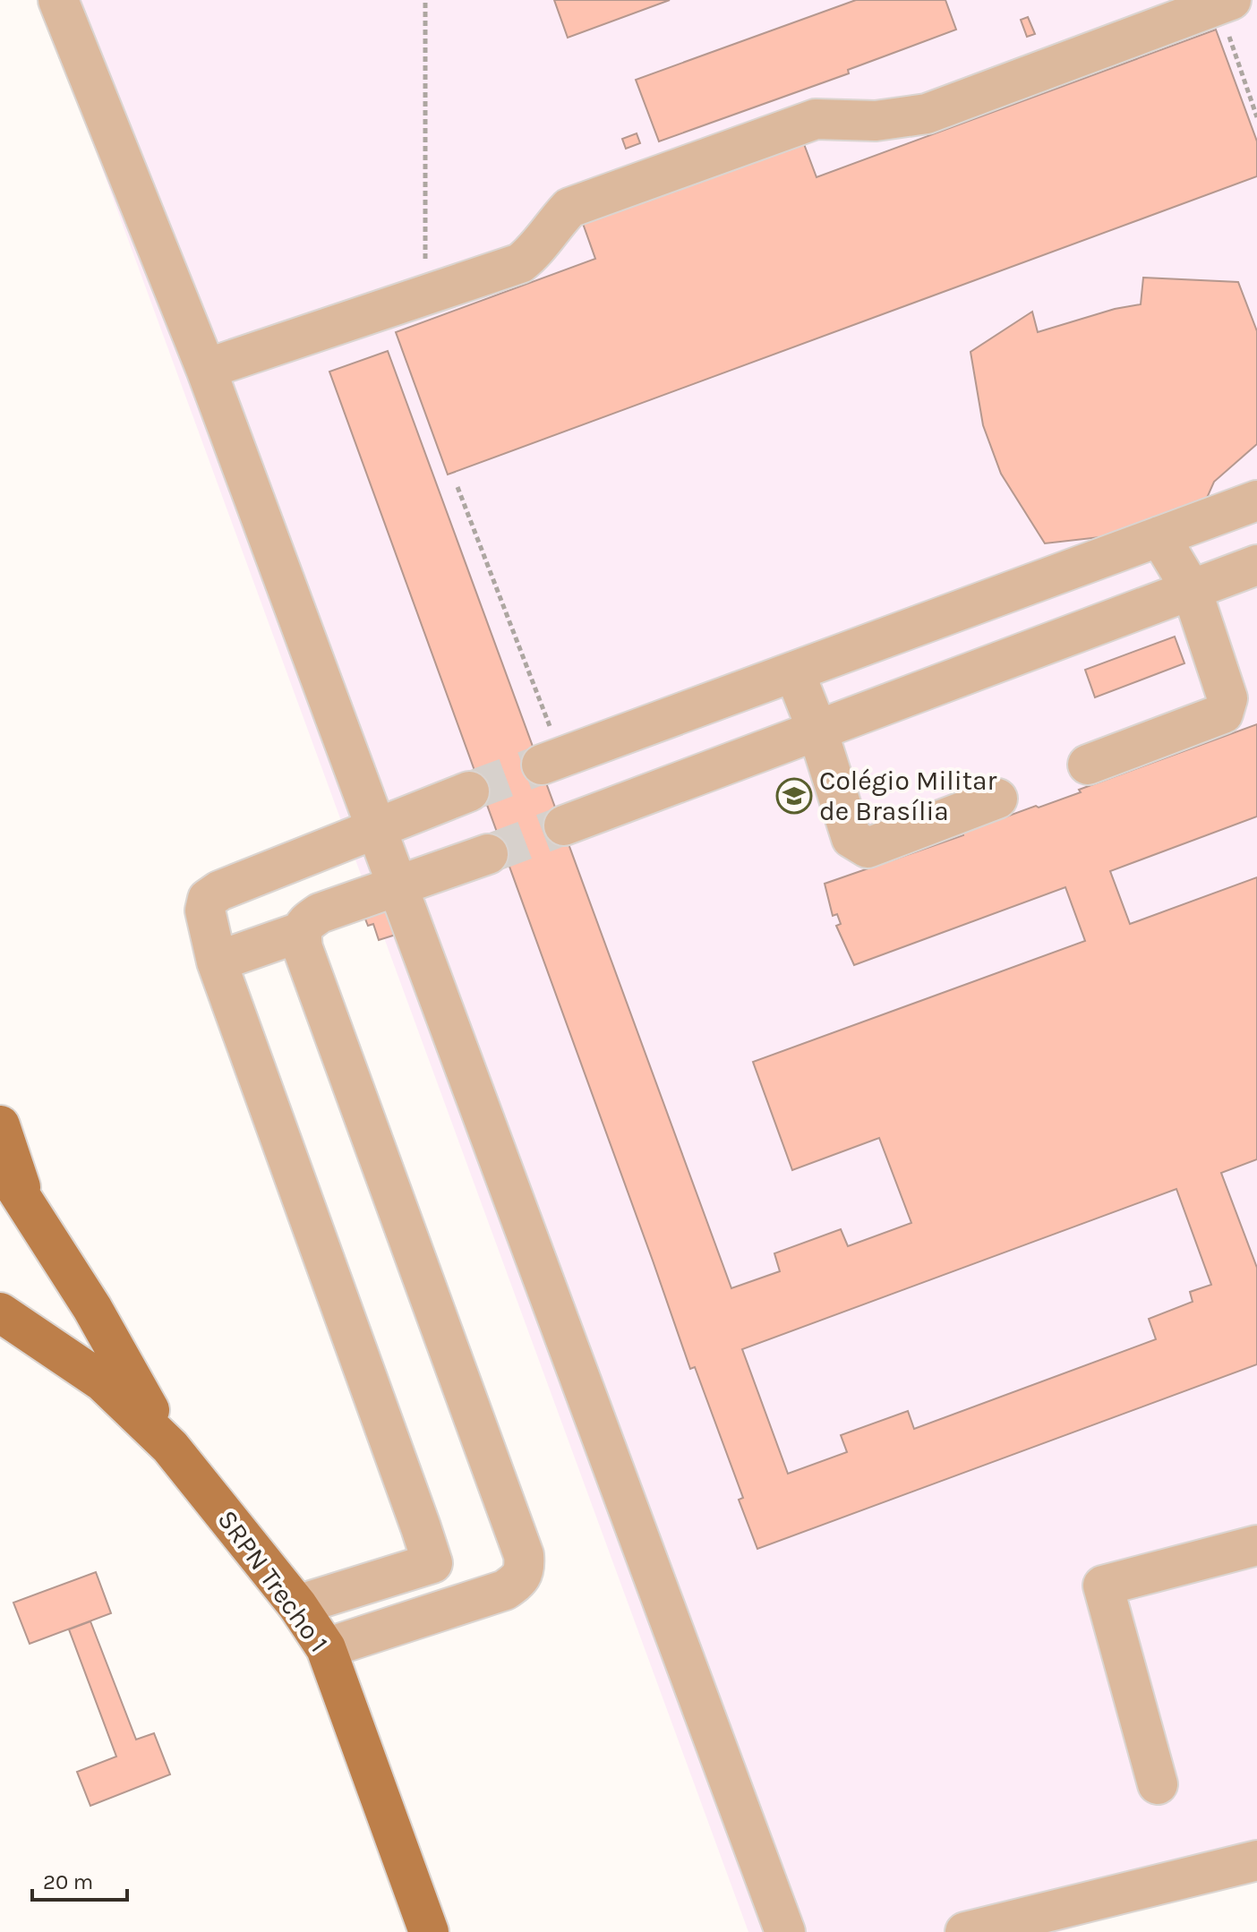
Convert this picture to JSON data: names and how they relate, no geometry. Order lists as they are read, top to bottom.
{
  "streets": {
    "main road": ["SRPN Trecho 1"]
  },
  "places": {
    "school or university": ["Colégio Militar de Brasília"]
  },
  "scale_bar": "20 m"
}
